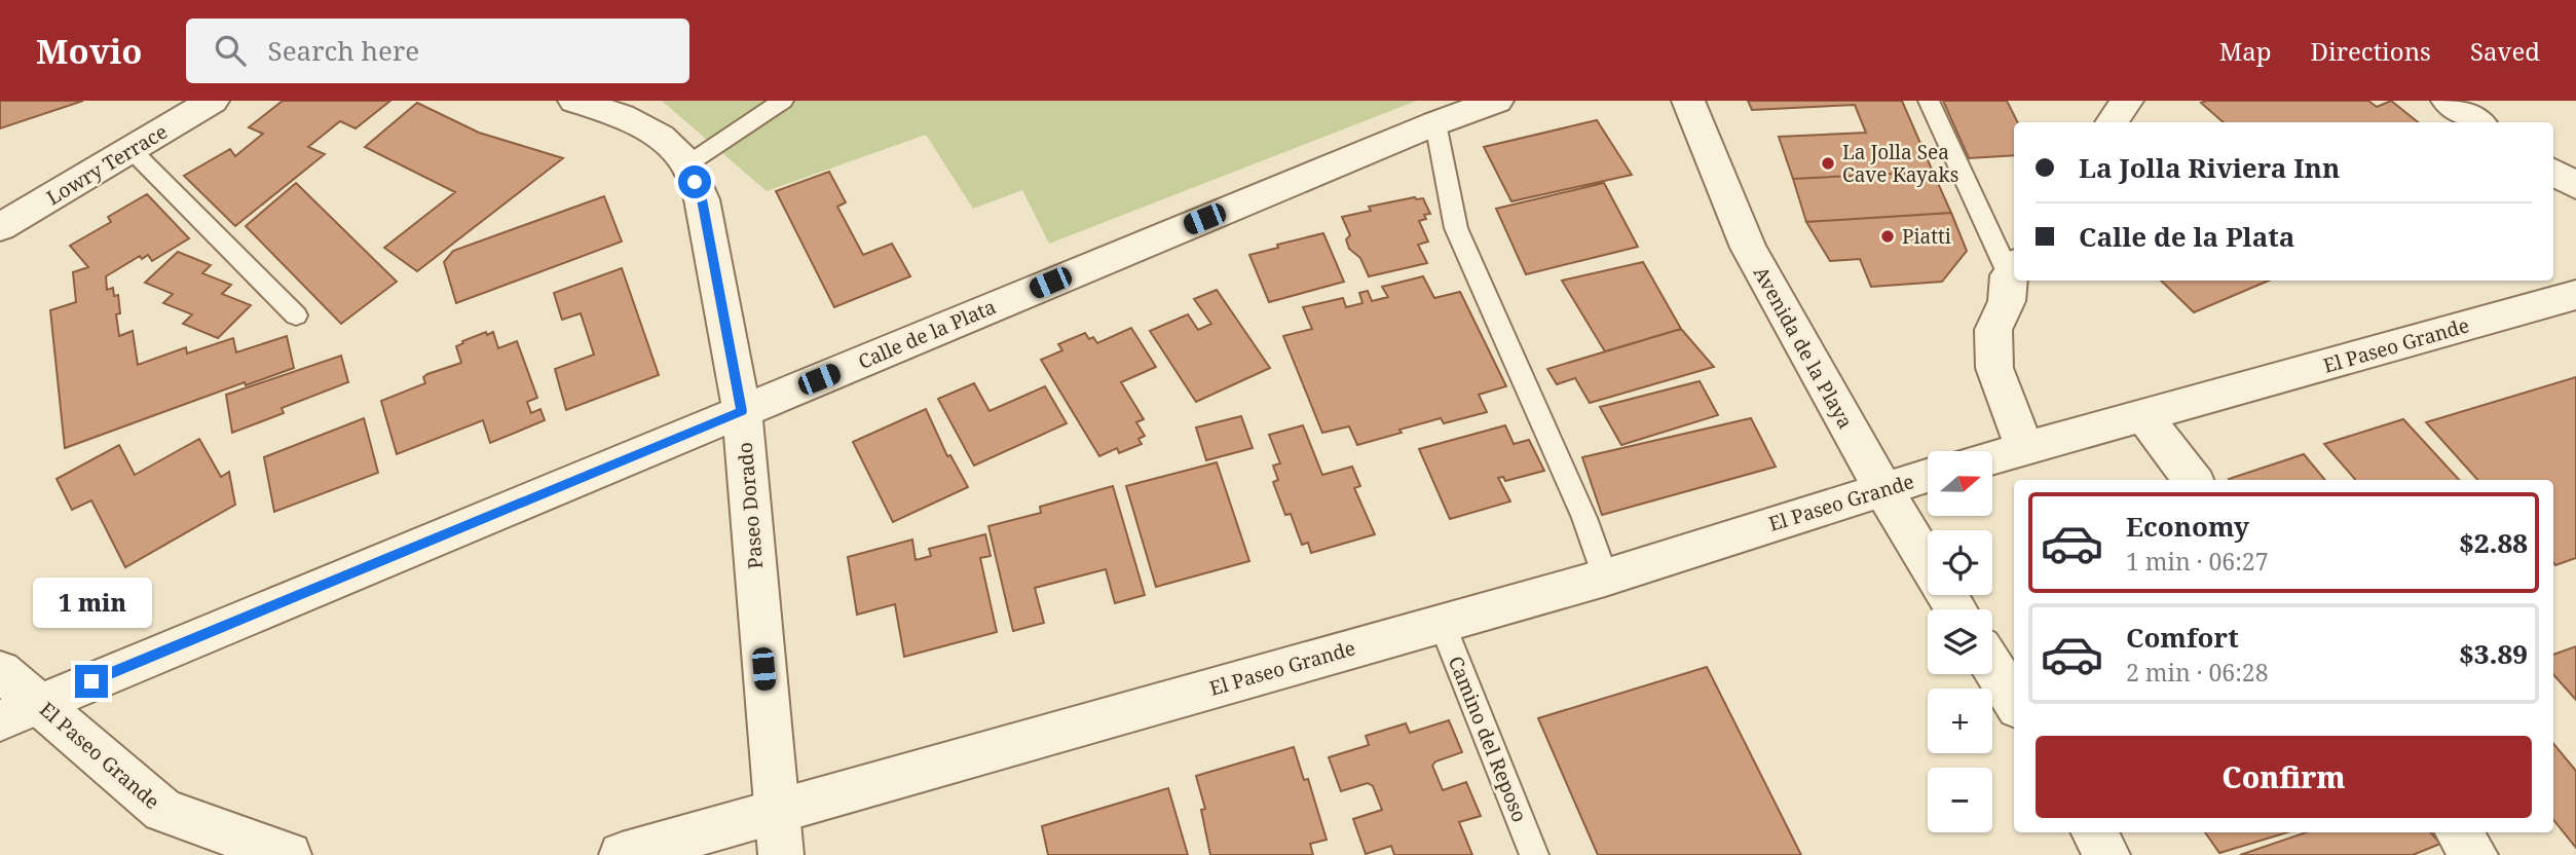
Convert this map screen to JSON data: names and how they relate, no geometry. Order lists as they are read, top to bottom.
{
  "streets": {
    "street": [
      "Lowry Terrace",
      "Calle de la Plata",
      "El Paseo Grande",
      "Avenida de la Playa",
      "Paseo Dorado"
    ],
    "lane": ["Camino del Reposo"]
  },
  "crossings": [
    ["Calle de la Plata", "El Paseo Grande"],
    ["Calle de la Plata", "Paseo Dorado"],
    ["El Paseo Grande", "Avenida de la Playa"],
    ["El Paseo Grande", "Paseo Dorado"],
    ["El Paseo Grande", "Camino del Reposo"]
  ],
  "places": ["La Jolla Sea Cave Kayaks", "Piatti"],
  "north": "right",
  "page": {
    "header": "Movio",
    "search": "Search here",
    "nav": ["Map", "Directions", "Saved"],
    "banner": ["La Jolla Riviera Inn", "Calle de la Plata"],
    "map_buttons": ["+", "−"],
    "list": [
      {
        "name": "Economy",
        "note": "1 min · 06:27",
        "value": "$2.88"
      },
      {
        "name": "Comfort",
        "note": "2 min · 06:28",
        "value": "$3.89"
      }
    ],
    "bubble": "1 min",
    "buttons": "Confirm"
  }
}
